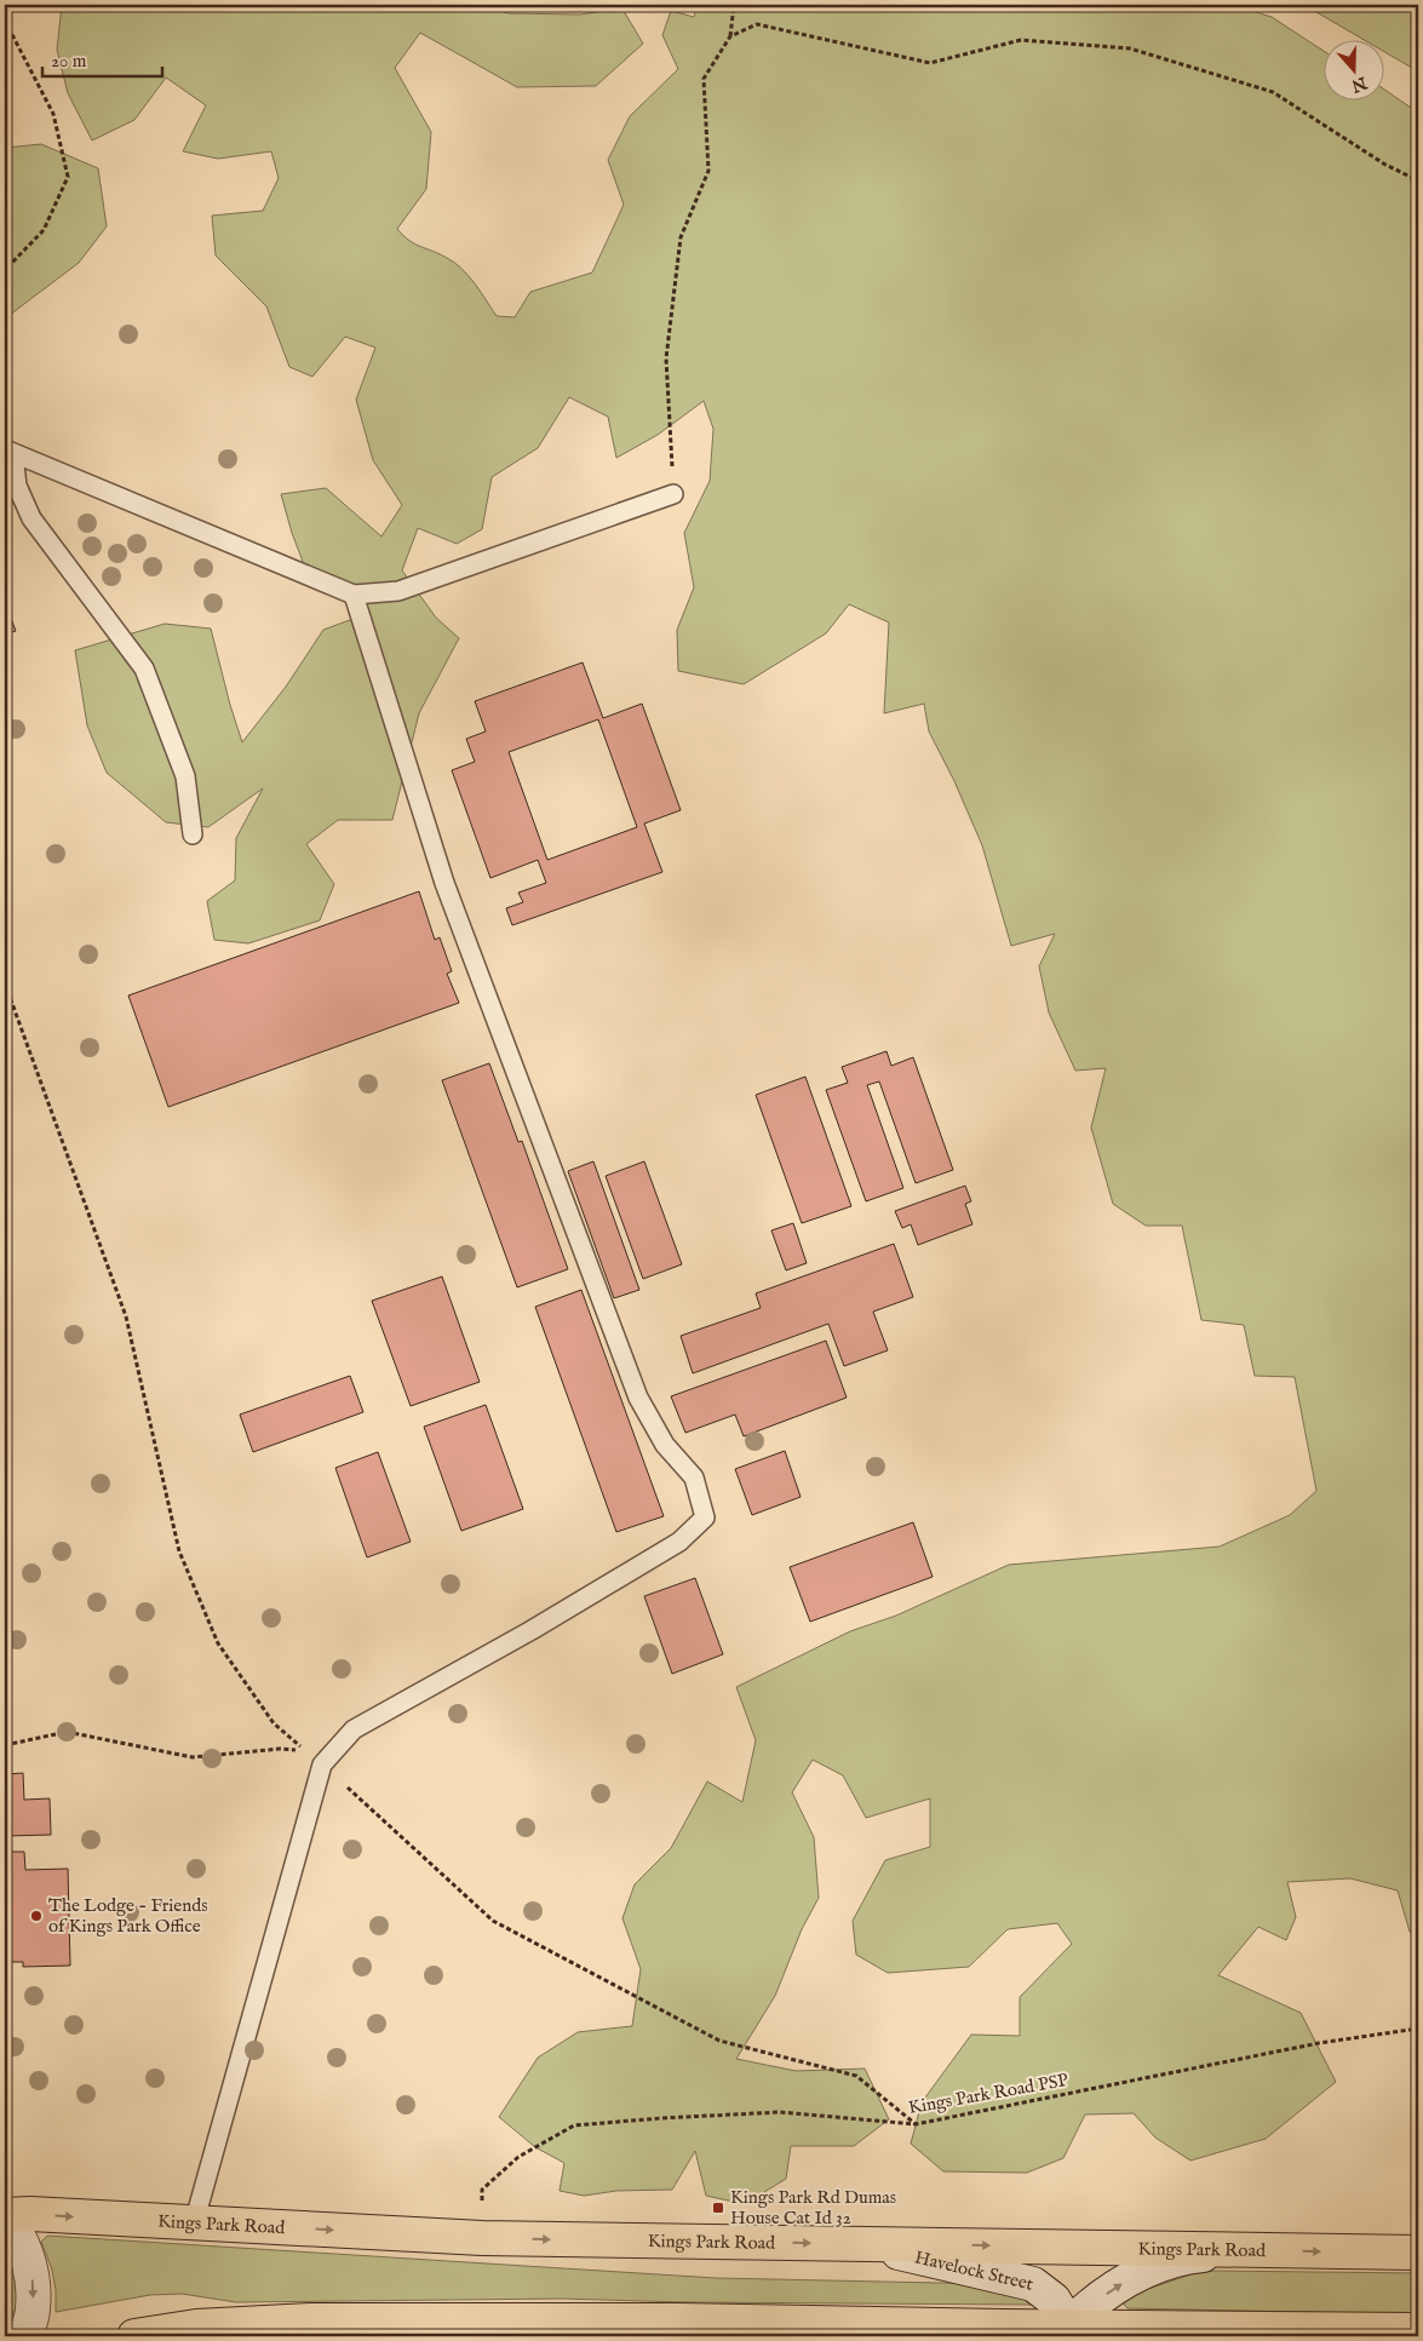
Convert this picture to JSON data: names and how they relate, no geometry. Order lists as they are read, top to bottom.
{
  "streets": {
    "main road": ["Kings Park Road", "Havelock Street"],
    "path": ["Kings Park Road PSP"]
  },
  "crossings": [
    ["Kings Park Road", "Havelock Street"]
  ],
  "places": {
    "other": ["The Lodge - Friends of Kings Park Office"],
    "transit": ["Kings Park Rd Dumas House Cat Id 32"]
  },
  "scale_bar": "20 m",
  "north": "bottom"
}
